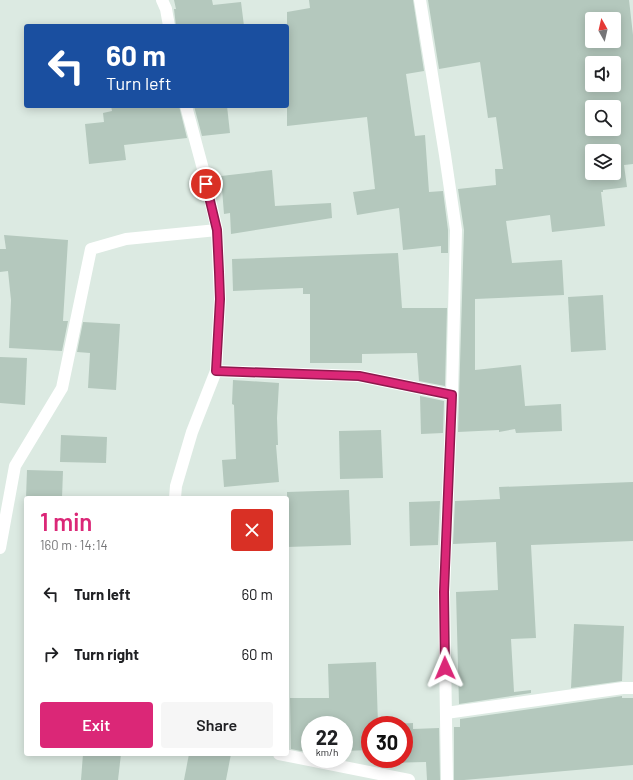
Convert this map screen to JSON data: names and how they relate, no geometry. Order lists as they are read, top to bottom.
{
  "north": "top",
  "page": {
    "turn": ["60 m", "Turn left"],
    "heading": ["1 min", "160 m · 14:14"],
    "list": [
      {
        "name": "Turn left",
        "value": "60 m"
      },
      {
        "name": "Turn right",
        "value": "60 m"
      }
    ],
    "buttons": ["Exit", "Share"],
    "speed": "22 km/h",
    "limit": "30"
  }
}
